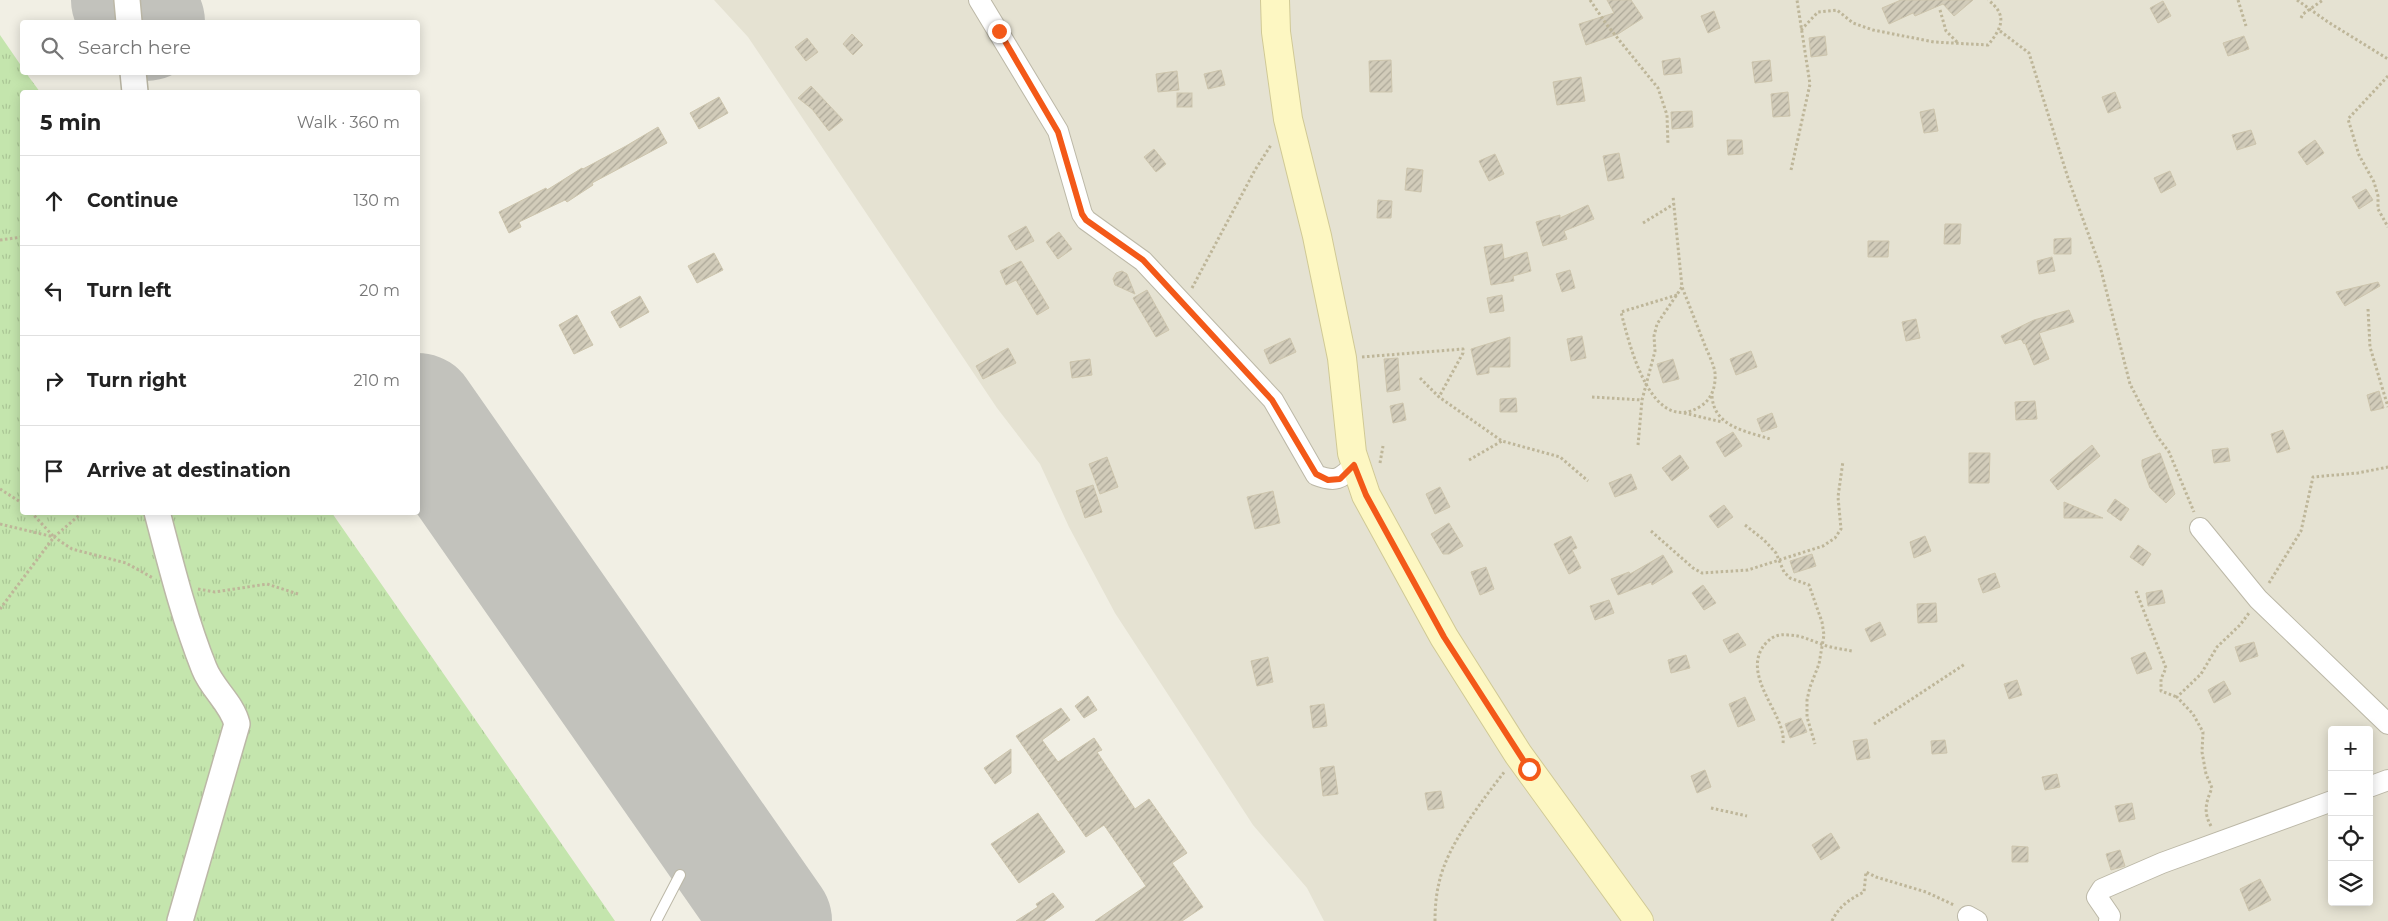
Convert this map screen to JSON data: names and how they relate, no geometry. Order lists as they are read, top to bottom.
{
  "page": {
    "search": "Search here",
    "heading": ["5 min", "Walk · 360 m"],
    "list": [
      ["Continue", "130 m"],
      ["Turn left", "20 m"],
      ["Turn right", "210 m"],
      "Arrive at destination"
    ],
    "map_buttons": ["+", "−"]
  }
}
